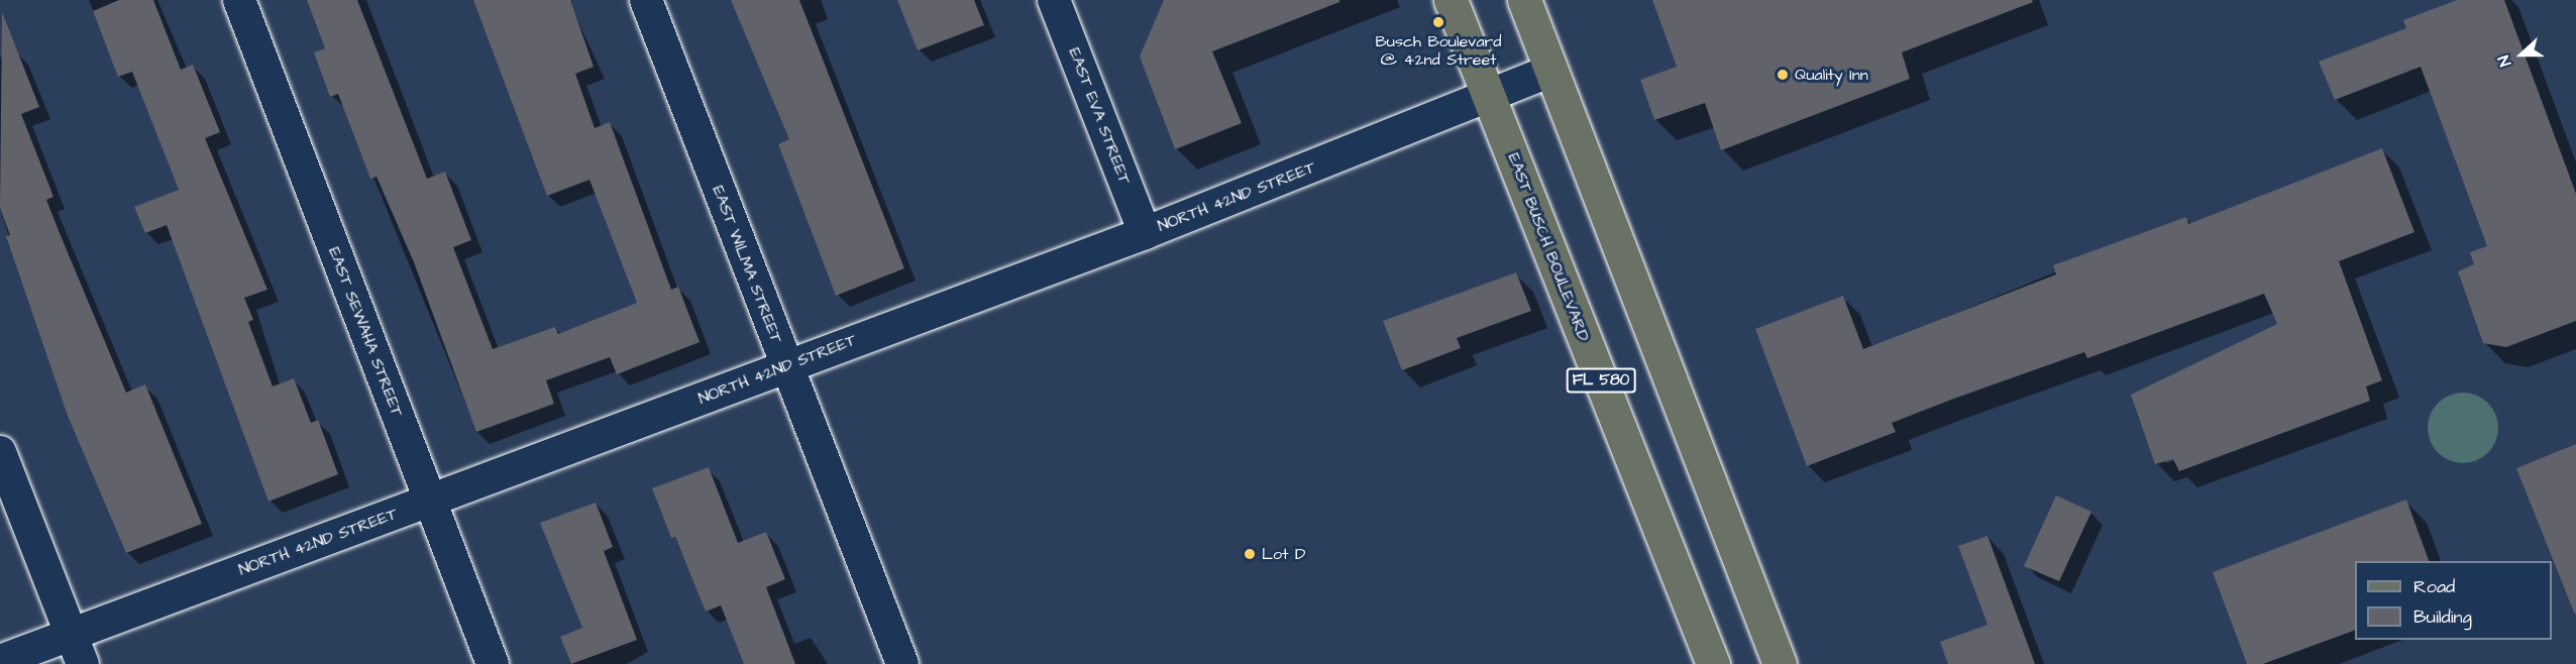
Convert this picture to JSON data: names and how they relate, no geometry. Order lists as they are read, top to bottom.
{
  "streets": {
    "main road": ["EAST BUSCH BOULEVARD", "FL 580"],
    "street": [
      "EAST EVA STREET",
      "NORTH 42ND STREET",
      "EAST WILMA STREET",
      "EAST SEWAHA STREET"
    ]
  },
  "crossings": [
    ["EAST EVA STREET", "NORTH 42ND STREET"],
    ["NORTH 42ND STREET", "EAST BUSCH BOULEVARD"],
    ["NORTH 42ND STREET", "EAST WILMA STREET"],
    ["NORTH 42ND STREET", "EAST SEWAHA STREET"]
  ],
  "places": ["Busch Boulevard @ 42nd Street", "Quality Inn", "Lot D"],
  "legend": ["Road", "Building"],
  "north": "left"
}
